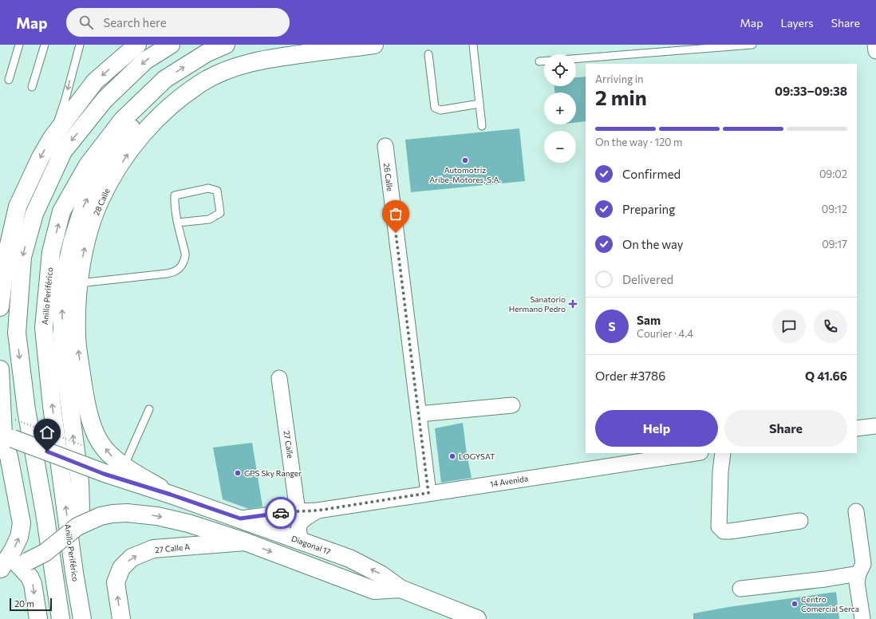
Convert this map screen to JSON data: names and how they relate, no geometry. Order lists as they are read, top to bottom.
{
  "streets": {
    "main road": [
      "28 Calle",
      "Anillo Periférico",
      "Diagonal 17",
      "27 Calle A"
    ],
    "street": ["26 Calle", "27 Calle", "14 Avenida"]
  },
  "crossings": [
    ["26 Calle", "14 Avenida"],
    ["28 Calle", "Diagonal 17"],
    ["27 Calle", "14 Avenida"],
    ["14 Avenida", "Diagonal 17"],
    ["Diagonal 17", "27 Calle A"]
  ],
  "places": {
    "other": [
      "Automotriz Aribe-Motores, S.A.",
      "LOGYSAT",
      "GPS Sky Ranger",
      "Centro Comercial Serca"
    ],
    "health": ["Sanatorio Hermano Pedro"]
  },
  "scale_bar": "20 m",
  "page": {
    "header": "Map",
    "search": "Search here",
    "nav": ["Map", "Layers", "Share"],
    "map_buttons": ["+", "−"],
    "heading": ["2 min", "Arriving in", "09:33–09:38"],
    "panel": [
      "Sam",
      "Courier · 4.4",
      "Order #3786",
      "Q 41.66"
    ],
    "bar": "On the way · 120 m",
    "list": [
      ["Confirmed", "09:02"],
      ["Preparing", "09:12"],
      ["On the way", "09:17"],
      "Delivered"
    ],
    "round": "S",
    "buttons": ["Help", "Share"],
    "scale": "20 m"
  }
}
